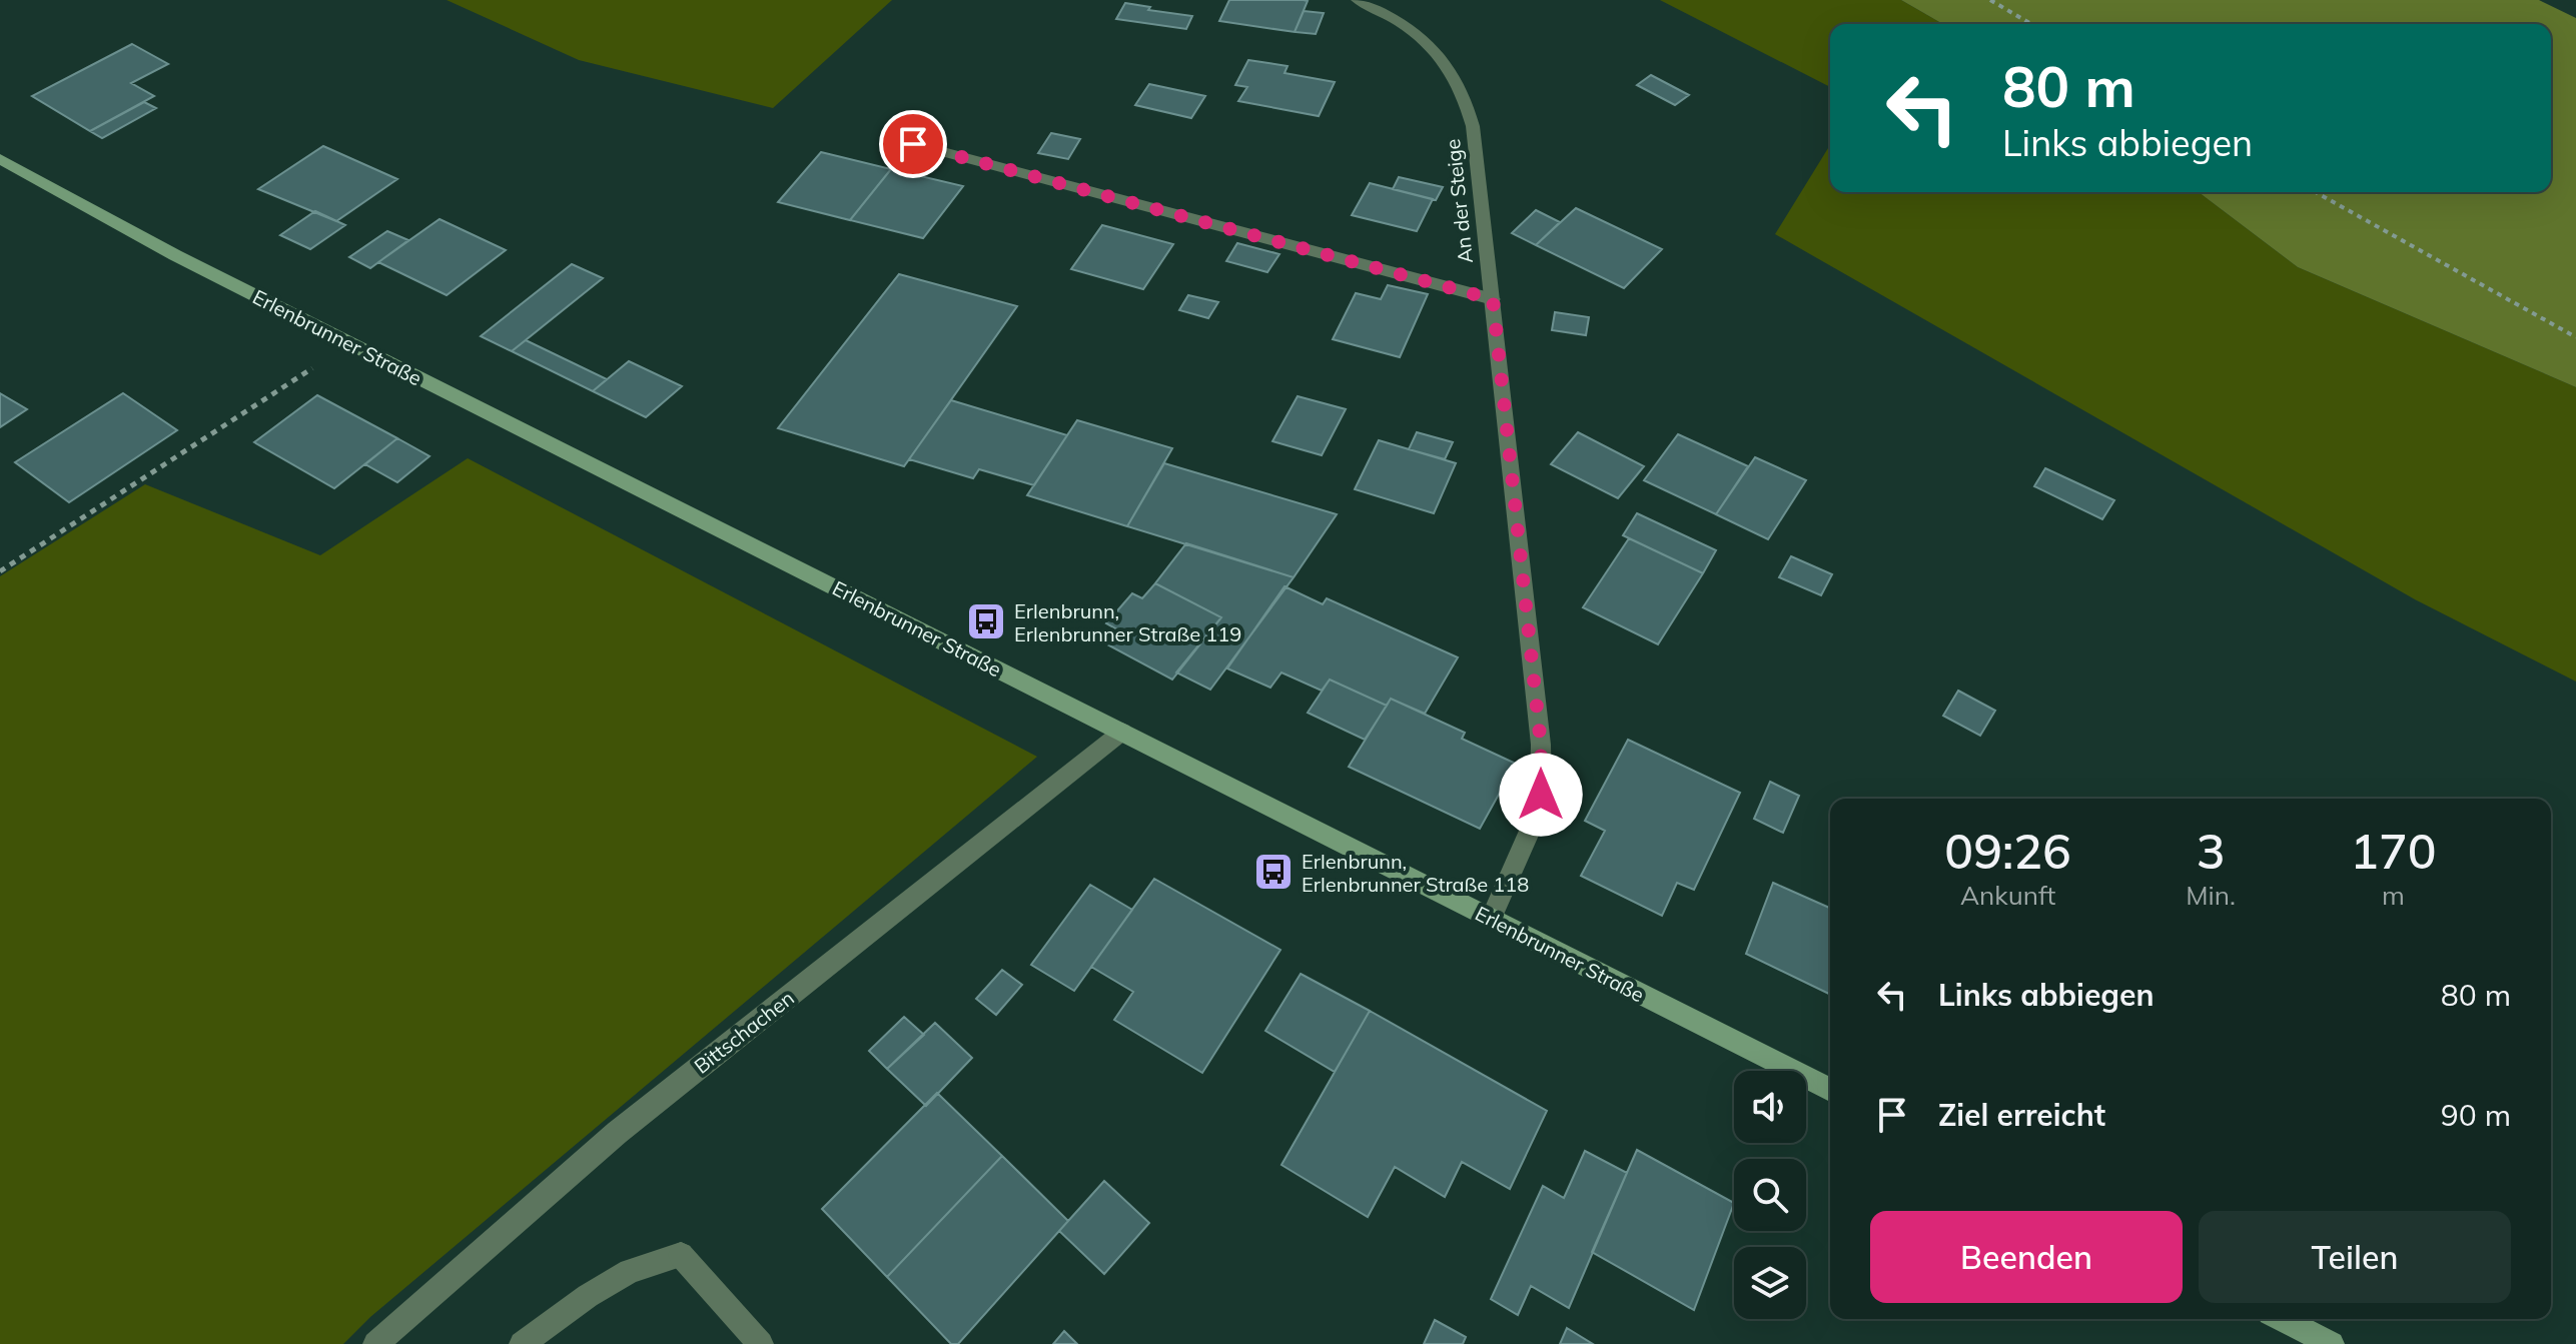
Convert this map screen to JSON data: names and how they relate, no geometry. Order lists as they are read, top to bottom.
{
  "streets": {
    "street": ["An der Steige", "Erlenbrunner Straße", "Bittschachen"]
  },
  "crossings": [
    ["An der Steige", "Erlenbrunner Straße"],
    ["Erlenbrunner Straße", "Bittschachen"]
  ],
  "places": {
    "bus stop": ["Erlenbrunn, Erlenbrunner Straße 119", "Erlenbrunn, Erlenbrunner Straße 118"]
  },
  "page": {
    "turn": ["80 m", "Links abbiegen"],
    "eta": [
      "09:26",
      "Ankunft",
      "3",
      "Min.",
      "170",
      "m"
    ],
    "list": [
      {
        "name": "Links abbiegen",
        "value": "80 m"
      },
      {
        "name": "Ziel erreicht",
        "value": "90 m"
      }
    ],
    "buttons": ["Beenden", "Teilen"]
  }
}
